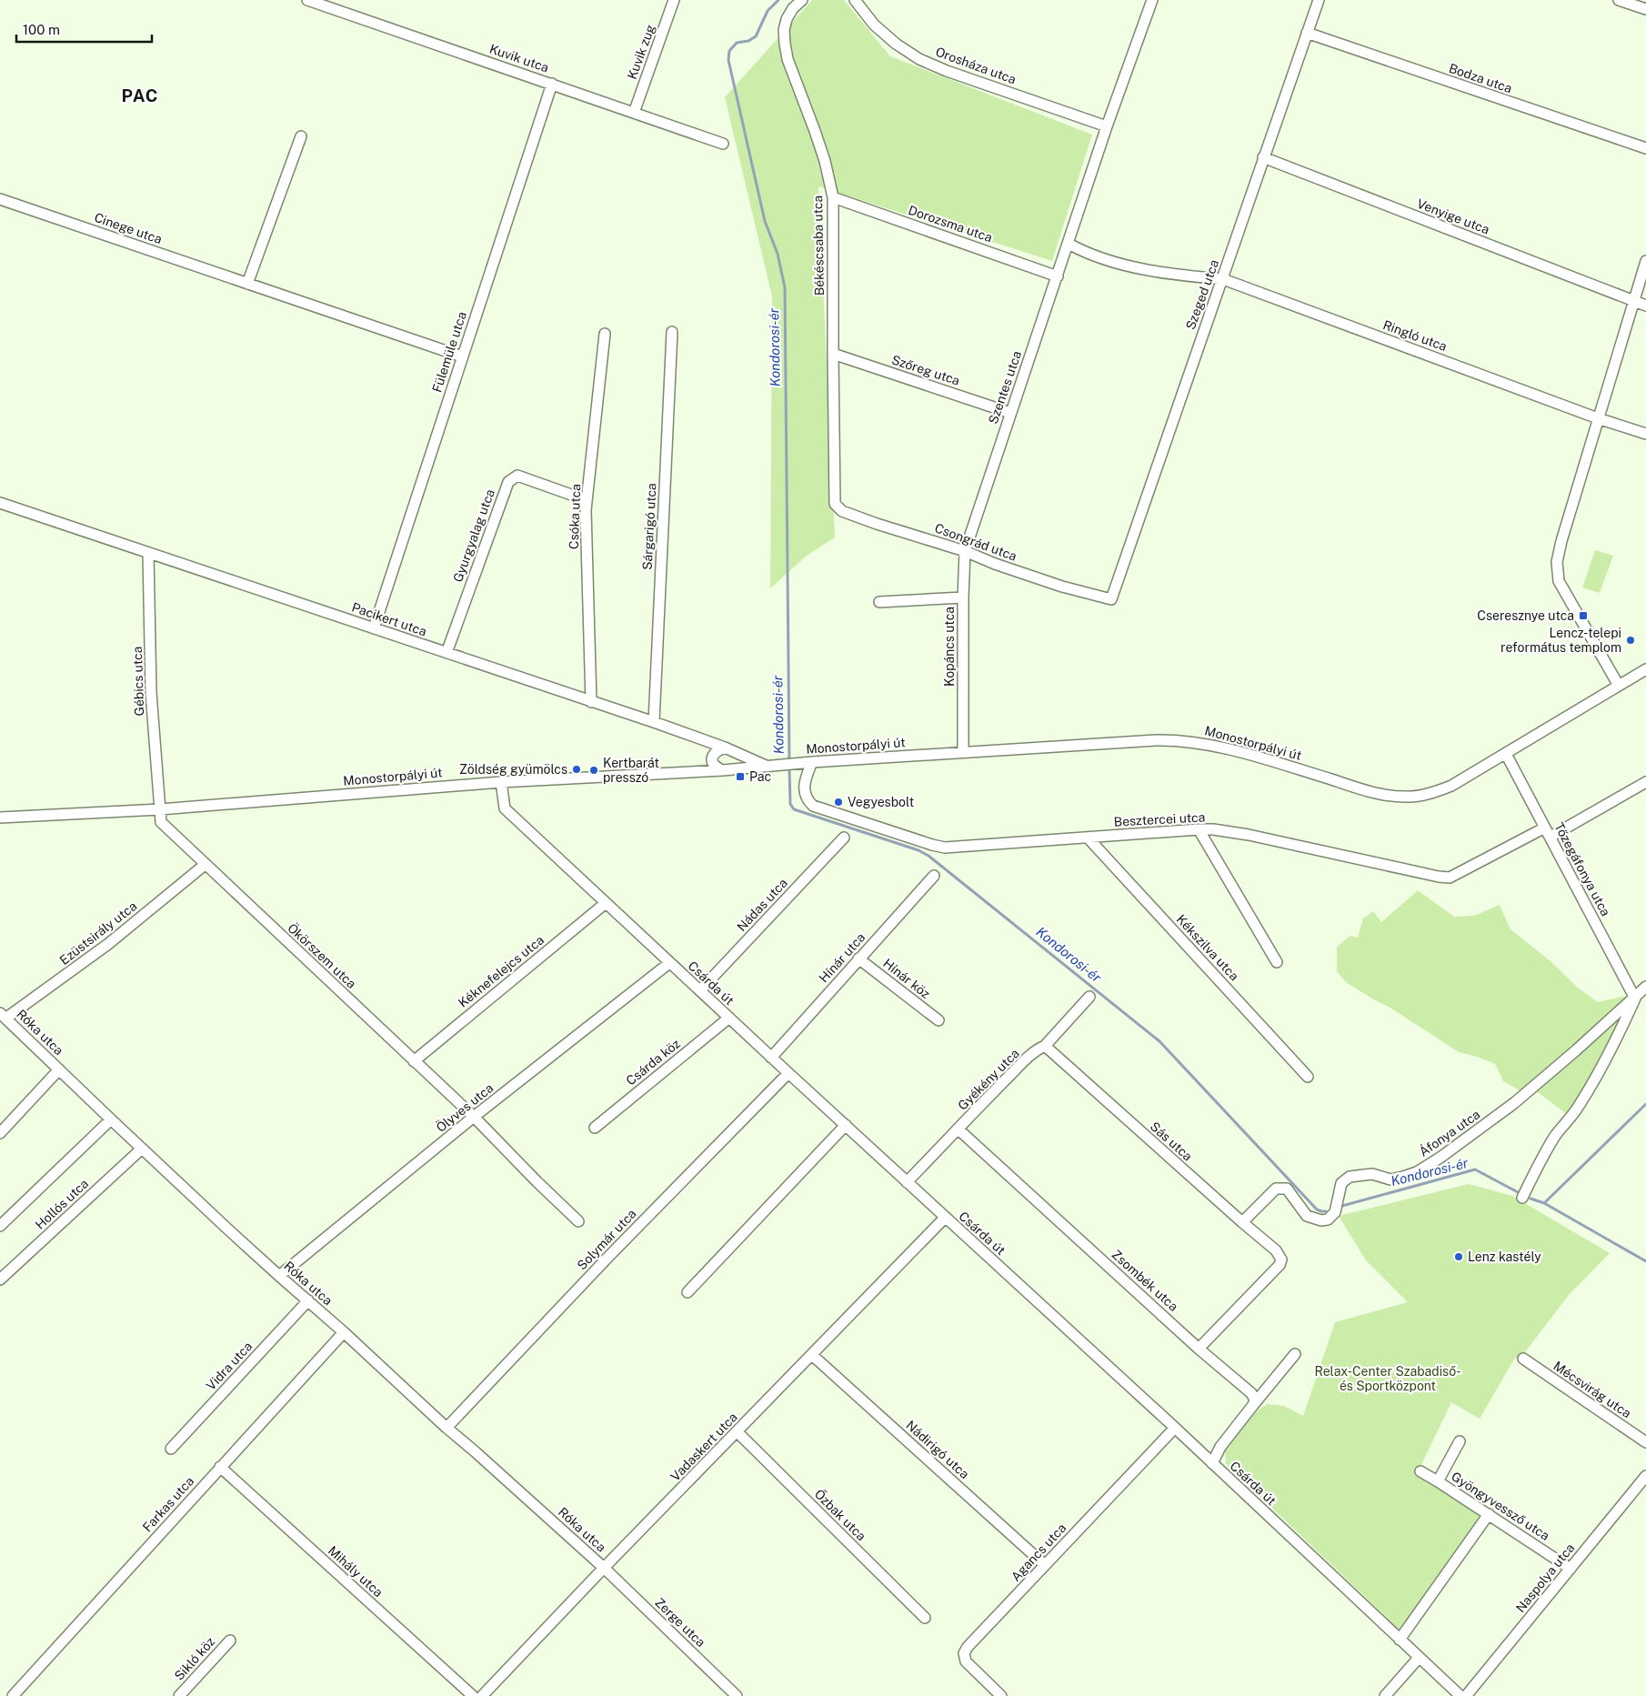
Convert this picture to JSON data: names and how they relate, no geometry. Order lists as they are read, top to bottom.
{
  "streets": {
    "street": [
      "Kuvik zug",
      "Kuvik utca",
      "Orosháza utca",
      "Bodza utca",
      "Venyige utca",
      "Dorozsma utca",
      "Cinege utca",
      "Békéscsaba utca",
      "Szeged utca",
      "Ringló utca",
      "Fülemüle utca",
      "Szőreg utca",
      "Szentes utca",
      "Csóka utca",
      "Sárgarigó utca",
      "Gyurgyalag utca",
      "Csongrád utca",
      "Pacikert utca",
      "Kopáncs utca",
      "Gébics utca",
      "Monostorpályi út",
      "Besztercei utca",
      "Tőzegáfonya utca",
      "Nádas utca",
      "Ezüstsirály utca",
      "Kékszilva utca",
      "Ökörszem utca",
      "Hínár utca",
      "Kéknefelejcs utca",
      "Hínár köz",
      "Csárda út",
      "Róka utca",
      "Csárda köz",
      "Gyékény utca",
      "Ölyves utca",
      "Áfonya utca",
      "Sás utca",
      "Hollós utca",
      "Solymár utca",
      "Zsombék utca",
      "Vidra utca",
      "Mécsvirág utca",
      "Vadaskert utca",
      "Nádirigó utca",
      "Farkas utca",
      "Gyöngyvessző utca",
      "Őzbak utca",
      "Agancs utca",
      "Mihály utca",
      "Naspolya utca",
      "Zerge utca",
      "Sikló köz"
    ]
  },
  "crossings": [
    ["Kuvik zug", "Kuvik utca"],
    ["Kuvik utca", "Fülemüle utca"],
    ["Orosháza utca", "Szentes utca"],
    ["Bodza utca", "Szeged utca"],
    ["Venyige utca", "Szeged utca"],
    ["Dorozsma utca", "Békéscsaba utca"],
    ["Dorozsma utca", "Szentes utca"],
    ["Cinege utca", "Fülemüle utca"],
    ["Békéscsaba utca", "Szőreg utca"],
    ["Békéscsaba utca", "Csongrád utca"],
    ["Szeged utca", "Ringló utca"],
    ["Szeged utca", "Csongrád utca"],
    ["Fülemüle utca", "Pacikert utca"],
    ["Szőreg utca", "Szentes utca"],
    ["Szentes utca", "Csongrád utca"],
    ["Szentes utca", "Kopáncs utca"],
    ["Csóka utca", "Gyurgyalag utca"],
    ["Csóka utca", "Pacikert utca"],
    ["Sárgarigó utca", "Pacikert utca"],
    ["Gyurgyalag utca", "Pacikert utca"],
    ["Csongrád utca", "Kopáncs utca"],
    ["Pacikert utca", "Gébics utca"],
    ["Pacikert utca", "Monostorpályi út"],
    ["Kopáncs utca", "Monostorpályi út"],
    ["Gébics utca", "Monostorpályi út"],
    ["Gébics utca", "Ökörszem utca"],
    ["Monostorpályi út", "Besztercei utca"],
    ["Monostorpályi út", "Tőzegáfonya utca"],
    ["Monostorpályi út", "Ökörszem utca"],
    ["Monostorpályi út", "Csárda út"],
    ["Besztercei utca", "Tőzegáfonya utca"],
    ["Besztercei utca", "Kékszilva utca"],
    ["Tőzegáfonya utca", "Áfonya utca"],
    ["Nádas utca", "Csárda út"],
    ["Ezüstsirály utca", "Ökörszem utca"],
    ["Ezüstsirály utca", "Róka utca"],
    ["Ökörszem utca", "Kéknefelejcs utca"],
    ["Ökörszem utca", "Ölyves utca"],
    ["Hínár utca", "Hínár köz"],
    ["Hínár utca", "Csárda út"],
    ["Kéknefelejcs utca", "Csárda út"],
    ["Csárda út", "Csárda köz"],
    ["Csárda út", "Gyékény utca"],
    ["Csárda út", "Ölyves utca"],
    ["Csárda út", "Solymár utca"],
    ["Csárda út", "Vadaskert utca"],
    ["Csárda út", "Agancs utca"],
    ["Róka utca", "Ölyves utca"],
    ["Róka utca", "Hollós utca"],
    ["Róka utca", "Solymár utca"],
    ["Róka utca", "Vidra utca"],
    ["Róka utca", "Vadaskert utca"],
    ["Róka utca", "Farkas utca"],
    ["Róka utca", "Zerge utca"],
    ["Gyékény utca", "Sás utca"],
    ["Gyékény utca", "Zsombék utca"],
    ["Áfonya utca", "Sás utca"],
    ["Sás utca", "Zsombék utca"],
    ["Vadaskert utca", "Nádirigó utca"],
    ["Vadaskert utca", "Őzbak utca"],
    ["Vadaskert utca", "Zerge utca"],
    ["Nádirigó utca", "Agancs utca"],
    ["Farkas utca", "Mihály utca"],
    ["Gyöngyvessző utca", "Naspolya utca"]
  ],
  "districts": ["PAC"],
  "water": ["Kondorosi-ér"],
  "parks": ["Relax-Center Szabadiső- és Sportközpont"],
  "places": {
    "transit": ["Cseresznye utca", "Pac"],
    "other": [
      "Lencz-telepi református templom",
      "Zöldség gyümölcs",
      "Kertbarát presszó",
      "Vegyesbolt",
      "Lenz kastély"
    ]
  },
  "scale_bar": "100 m"
}
